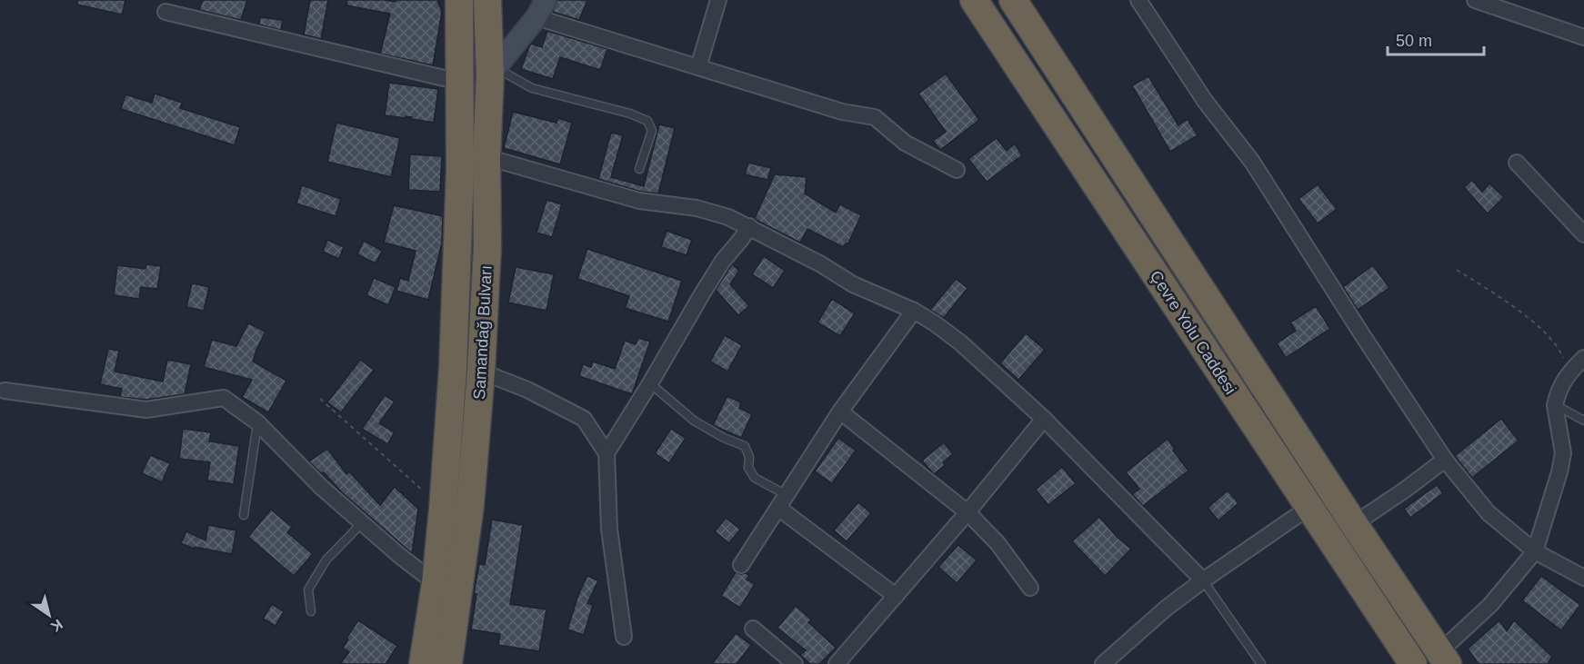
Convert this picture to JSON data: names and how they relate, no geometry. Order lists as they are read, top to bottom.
{
  "streets": {
    "highway": ["Samandağ Bulvarı", "Çevre Yolu Caddesi"]
  },
  "scale_bar": "50 m",
  "north": "bottom right"
}
